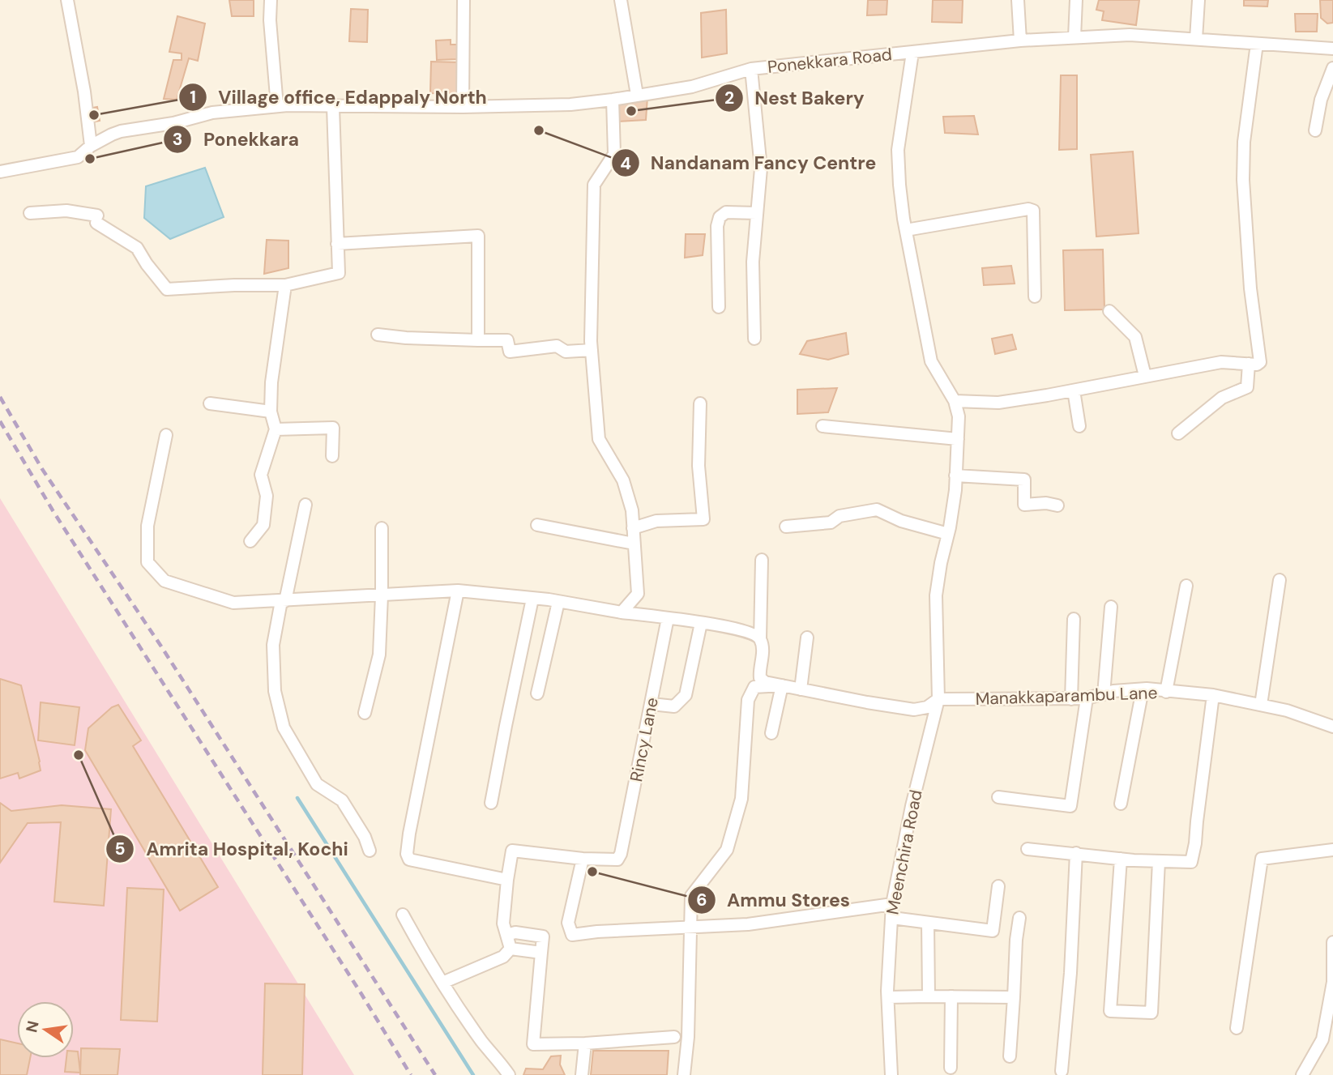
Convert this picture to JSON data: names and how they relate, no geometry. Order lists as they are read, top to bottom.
{
  "streets": {
    "street": [
      "Ponekkara Road",
      "Manakkaparambu Lane",
      "Rincy Lane",
      "Meenchira Road"
    ]
  },
  "crossings": [
    ["Manakkaparambu Lane", "Meenchira Road"]
  ],
  "places": [
    "Nest Bakery",
    "Village office, Edappaly North",
    "Nandanam Fancy Centre",
    "Ponekkara",
    "Amrita Hospital, Kochi",
    "Ammu Stores"
  ],
  "north": "left"
}
